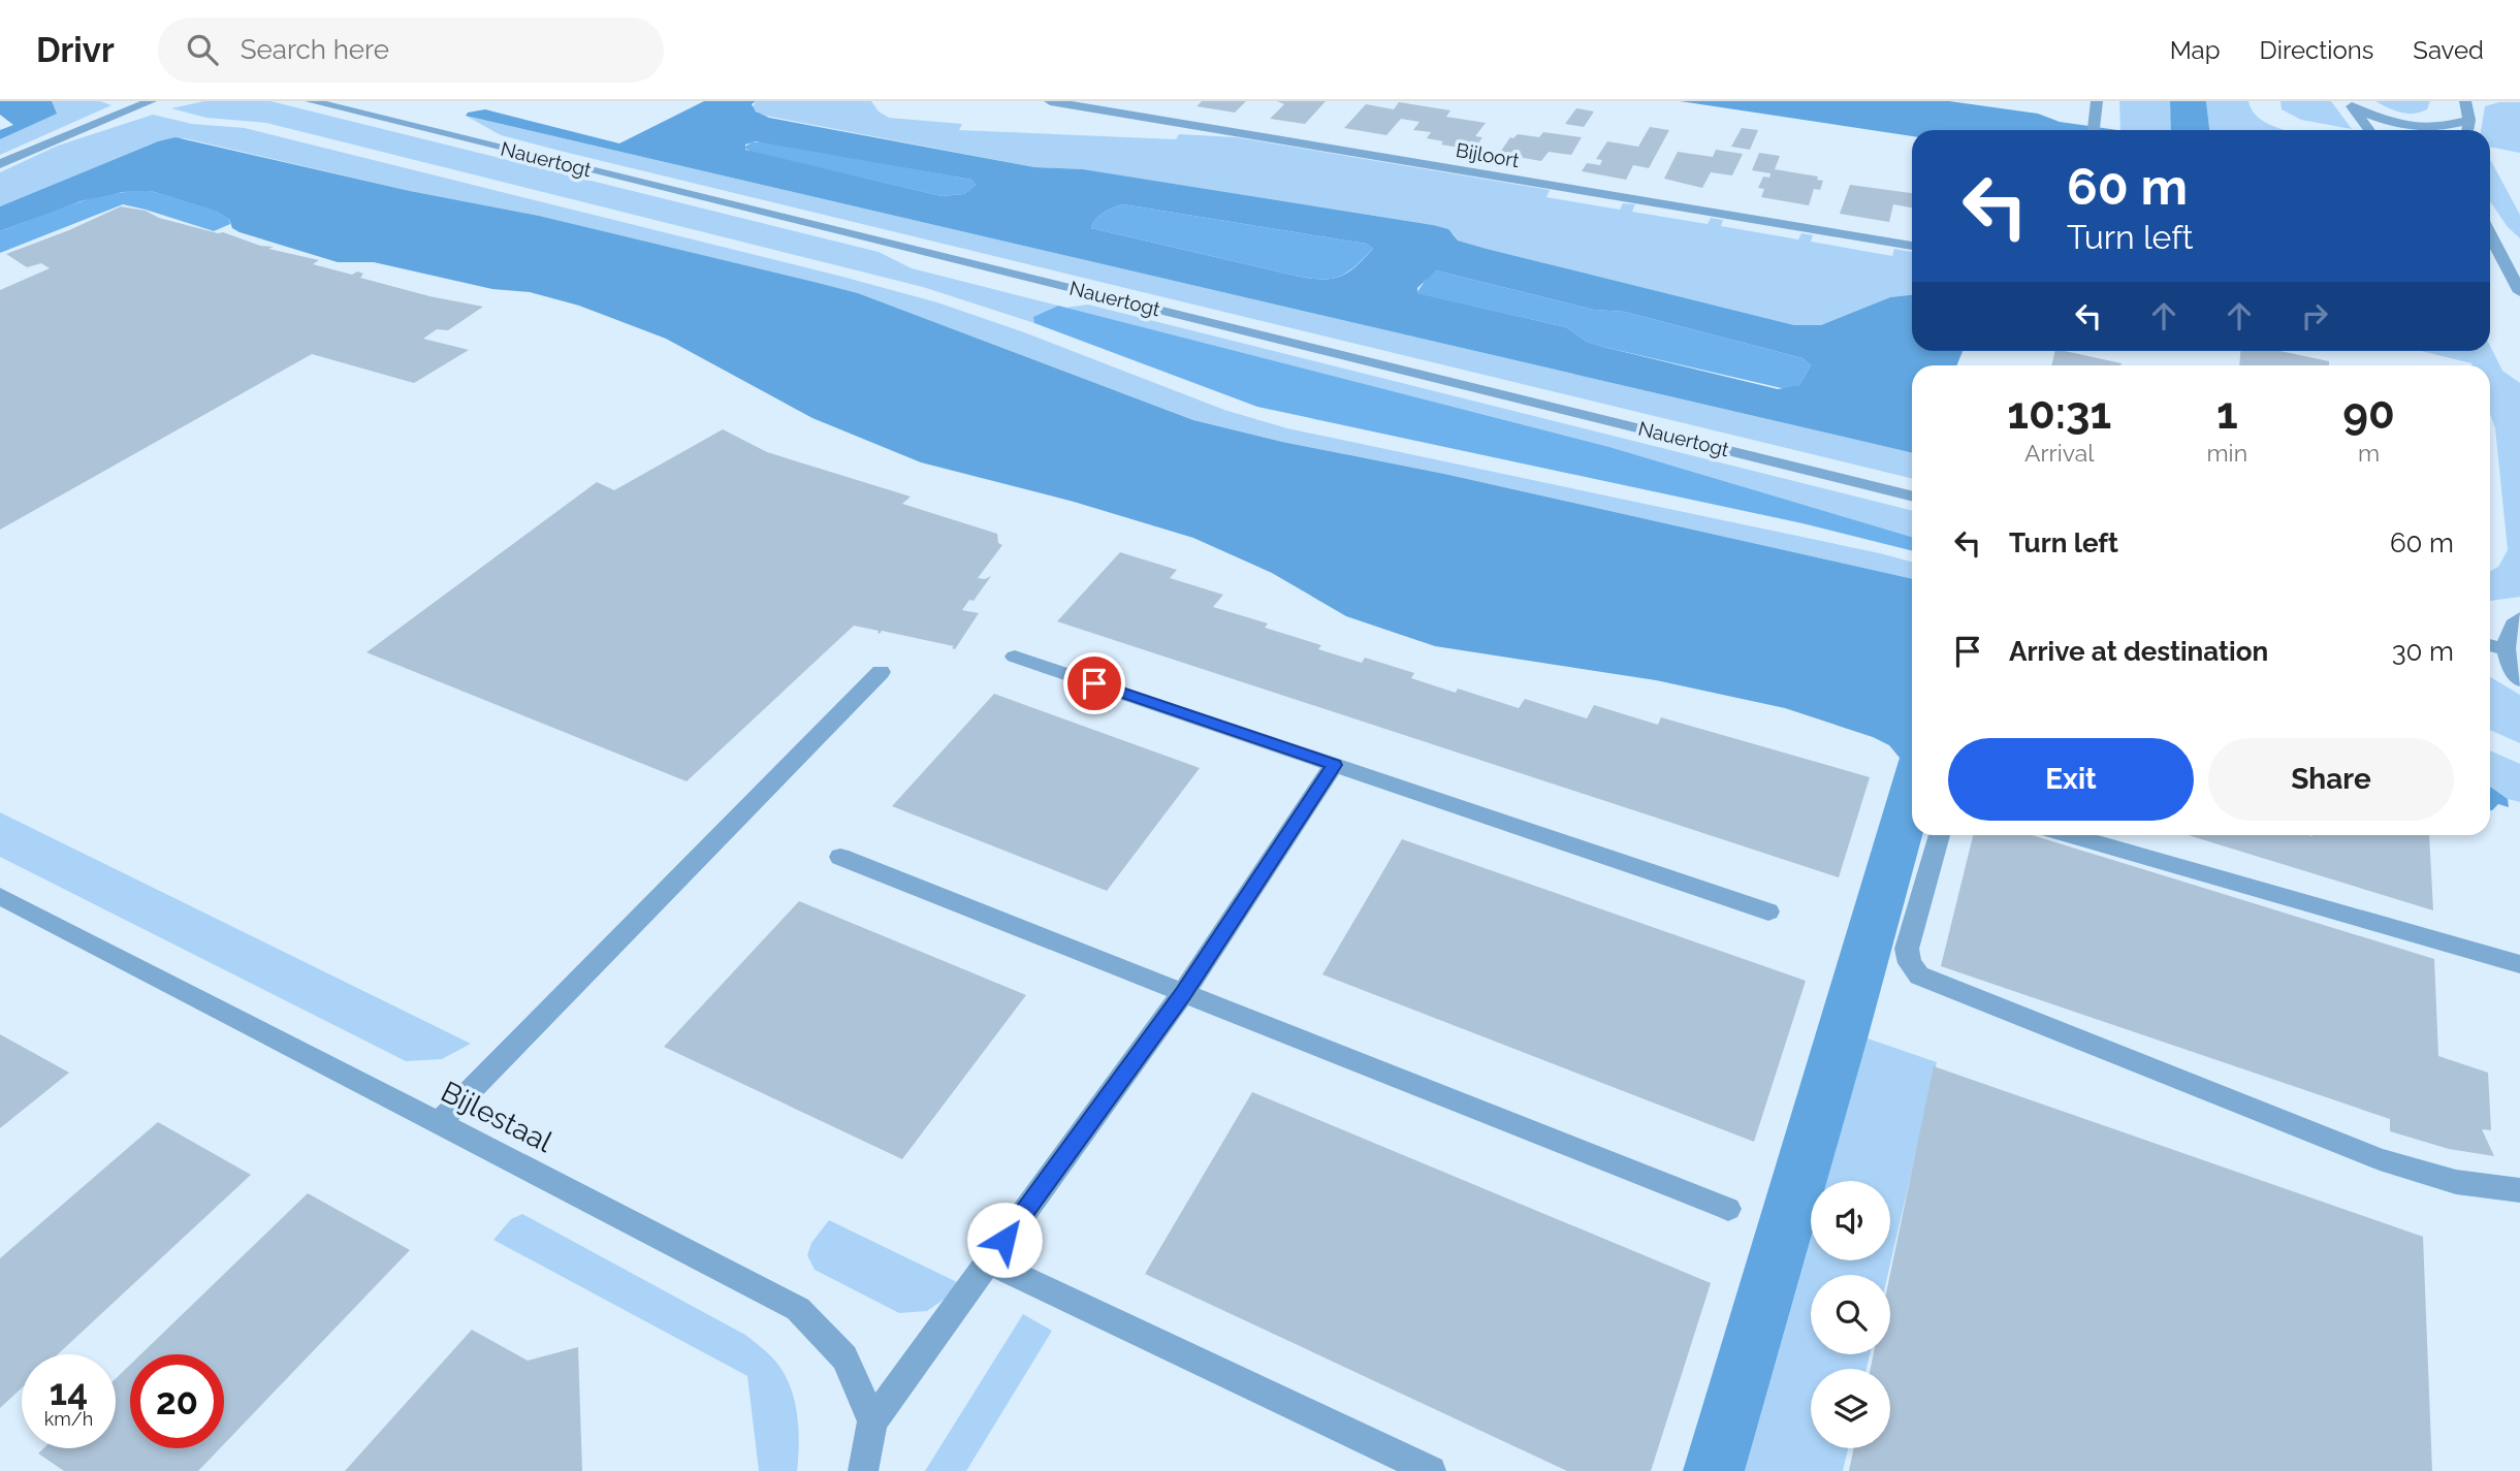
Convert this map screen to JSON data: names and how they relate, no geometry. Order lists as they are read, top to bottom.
{
  "streets": {
    "street": ["Bijloort", "Nauertogt", "Bijlestaal"]
  },
  "page": {
    "header": "Drivr",
    "search": "Search here",
    "nav": ["Map", "Directions", "Saved"],
    "turn": ["60 m", "Turn left"],
    "eta": [
      "10:31",
      "Arrival",
      "1",
      "min",
      "90",
      "m"
    ],
    "list": [
      {
        "name": "Turn left",
        "value": "60 m"
      },
      {
        "name": "Arrive at destination",
        "value": "30 m"
      }
    ],
    "buttons": ["Exit", "Share"],
    "speed": "14 km/h",
    "limit": "20"
  }
}
